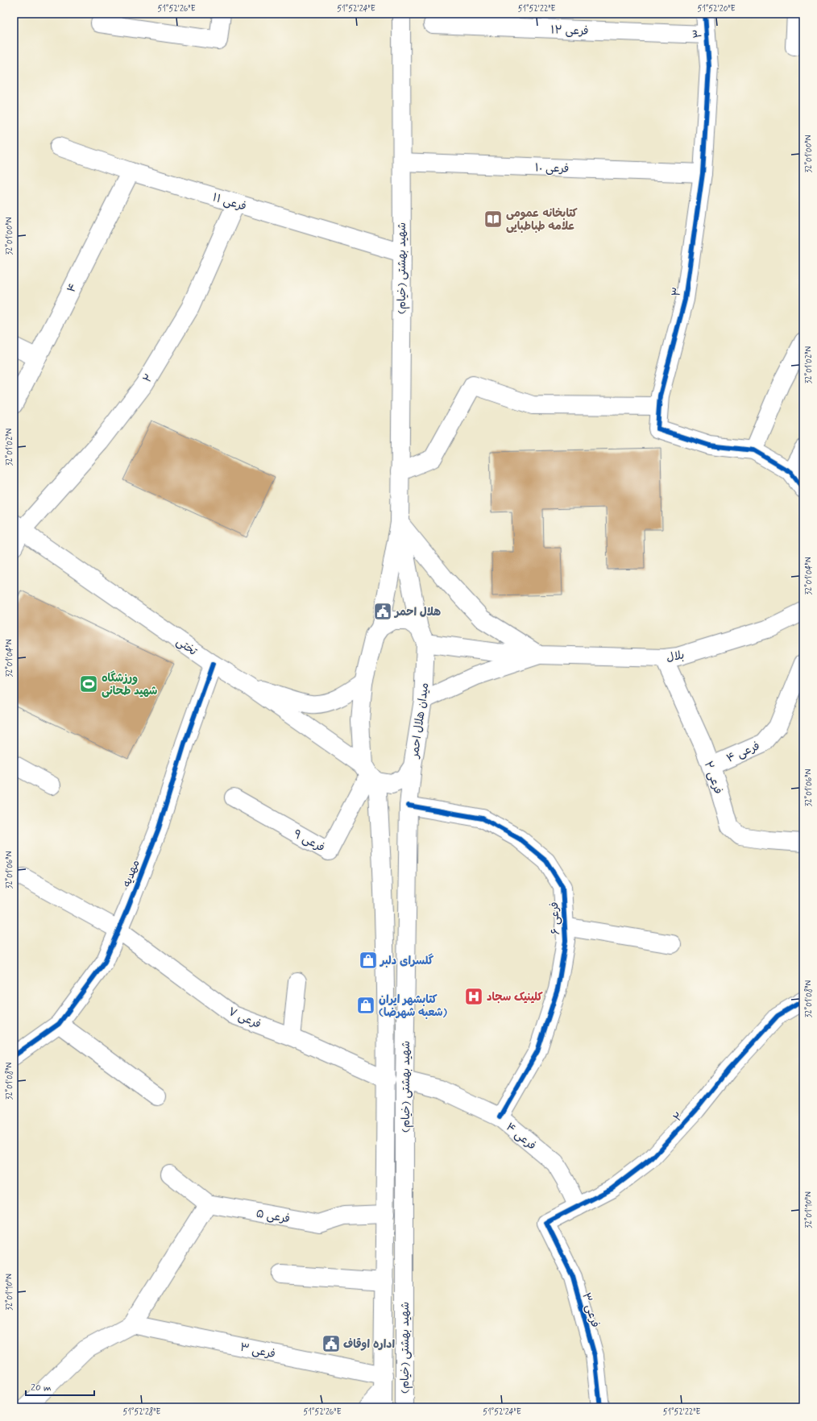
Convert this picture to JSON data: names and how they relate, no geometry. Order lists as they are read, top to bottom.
{
  "streets": {
    "street": [
      "فرعی ۱۲",
      "۳",
      "فرعی ۱۰",
      "فرعی ۱۱",
      "شهید بهشتی (خیام)",
      "۴",
      "۲",
      "تختی",
      "بلال",
      "میدان هلال احمر",
      "فرعی ۴",
      "فرعی ۲",
      "فرعی ۹",
      "مهدیه",
      "فرعی ۶",
      "فرعی ۷",
      "فرعی ۵",
      "فرعی ۳"
    ]
  },
  "crossings": [
    ["فرعی ۱۲", "۳"],
    ["۳", "فرعی ۱۰"],
    ["فرعی ۱۰", "شهید بهشتی (خیام)"],
    ["فرعی ۱۱", "شهید بهشتی (خیام)"],
    ["فرعی ۱۱", "۴"],
    ["فرعی ۱۱", "۲"],
    ["شهید بهشتی (خیام)", "تختی"],
    ["شهید بهشتی (خیام)", "بلال"],
    ["شهید بهشتی (خیام)", "میدان هلال احمر"],
    ["شهید بهشتی (خیام)", "فرعی ۴"],
    ["شهید بهشتی (خیام)", "فرعی ۹"],
    ["شهید بهشتی (خیام)", "فرعی ۶"],
    ["شهید بهشتی (خیام)", "فرعی ۷"],
    ["شهید بهشتی (خیام)", "فرعی ۵"],
    ["شهید بهشتی (خیام)", "فرعی ۳"],
    ["۲", "تختی"],
    ["۲", "فرعی ۴"],
    ["۲", "فرعی ۳"],
    ["تختی", "میدان هلال احمر"],
    ["تختی", "فرعی ۹"],
    ["تختی", "مهدیه"],
    ["بلال", "میدان هلال احمر"],
    ["بلال", "فرعی ۲"],
    ["میدان هلال احمر", "فرعی ۹"],
    ["فرعی ۴", "فرعی ۲"],
    ["فرعی ۴", "فرعی ۶"],
    ["مهدیه", "فرعی ۷"]
  ],
  "places": {
    "library": ["کتابخانه عمومی علامه طباطبایی"],
    "public building": ["هلال احمر", "اداره اوقاف"],
    "sports": ["ورزشگاه شهید طحانی"],
    "shop": ["گلسرای دلبر", "کتابشهر ایران (شعبه شهرضا)"],
    "hospital": ["کلینیک سجاد"]
  },
  "scale_bar": "20 m",
  "coordinates": [
    "51°52'26\"E",
    "51°52'24\"E",
    "51°52'22\"E",
    "51°52'20\"E",
    "32°01'00\"N",
    "32°01'02\"N",
    "32°01'04\"N",
    "32°01'06\"N",
    "32°01'08\"N",
    "32°01'10\"N",
    "51°52'28\"E"
  ]
}
